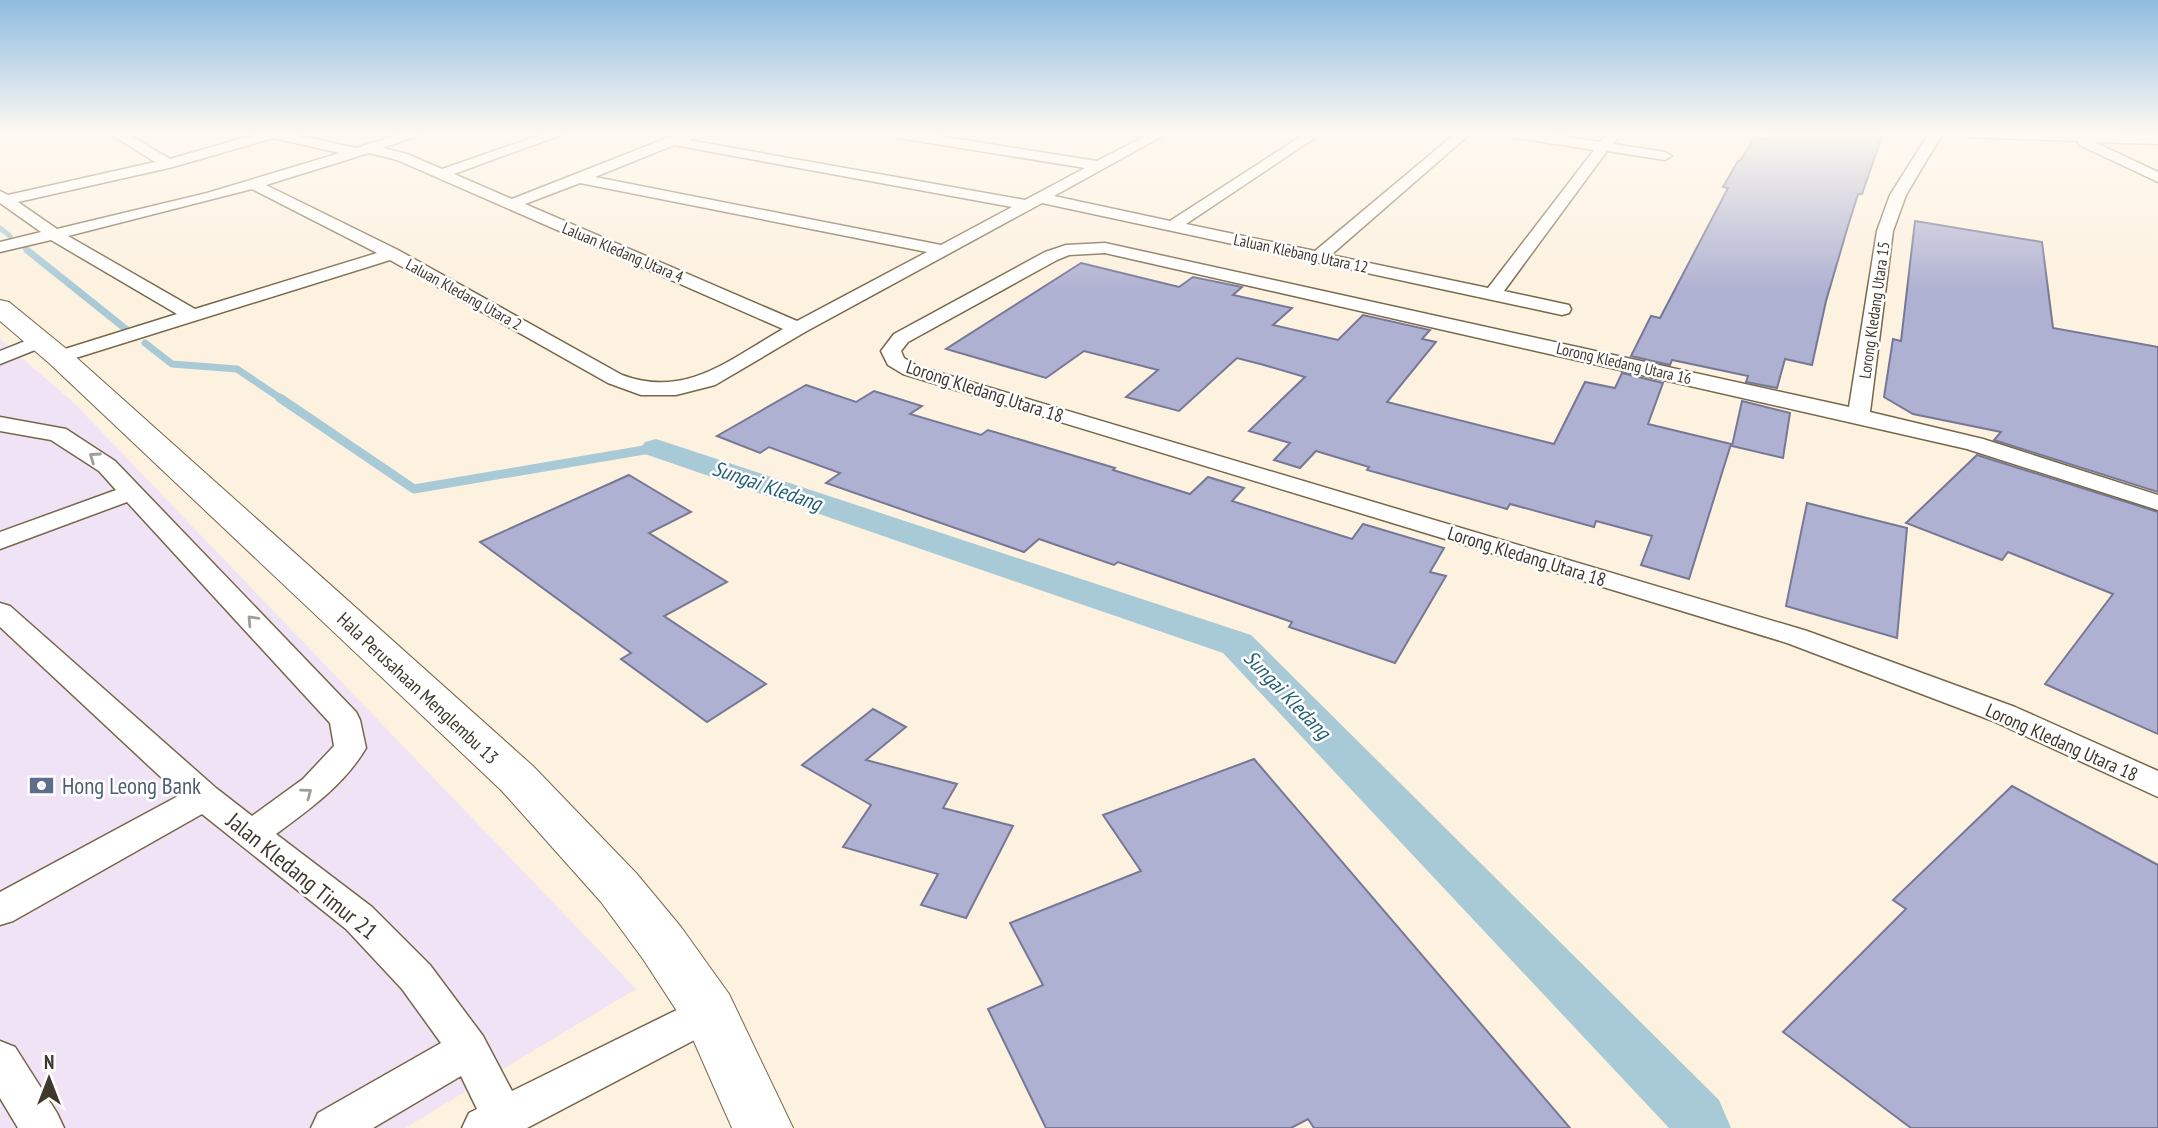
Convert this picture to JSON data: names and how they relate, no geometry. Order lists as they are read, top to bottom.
{
  "streets": {
    "street": [
      "Laluan Kledang Utara 4",
      "Laluan Klebang Utara 12",
      "Laluan Kledang Utara 2",
      "Lorong Kledang Utara 15",
      "Lorong Kledang Utara 16",
      "Lorong Kledang Utara 18",
      "Hala Perusahaan Menglembu 13",
      "Jalan Kledang Timur 21"
    ]
  },
  "crossings": [
    ["Lorong Kledang Utara 15", "Lorong Kledang Utara 16"],
    ["Lorong Kledang Utara 16", "Lorong Kledang Utara 18"]
  ],
  "water": ["Sungai Kledang"],
  "places": {
    "bank": ["Hong Leong Bank"]
  },
  "north": "top"
}
